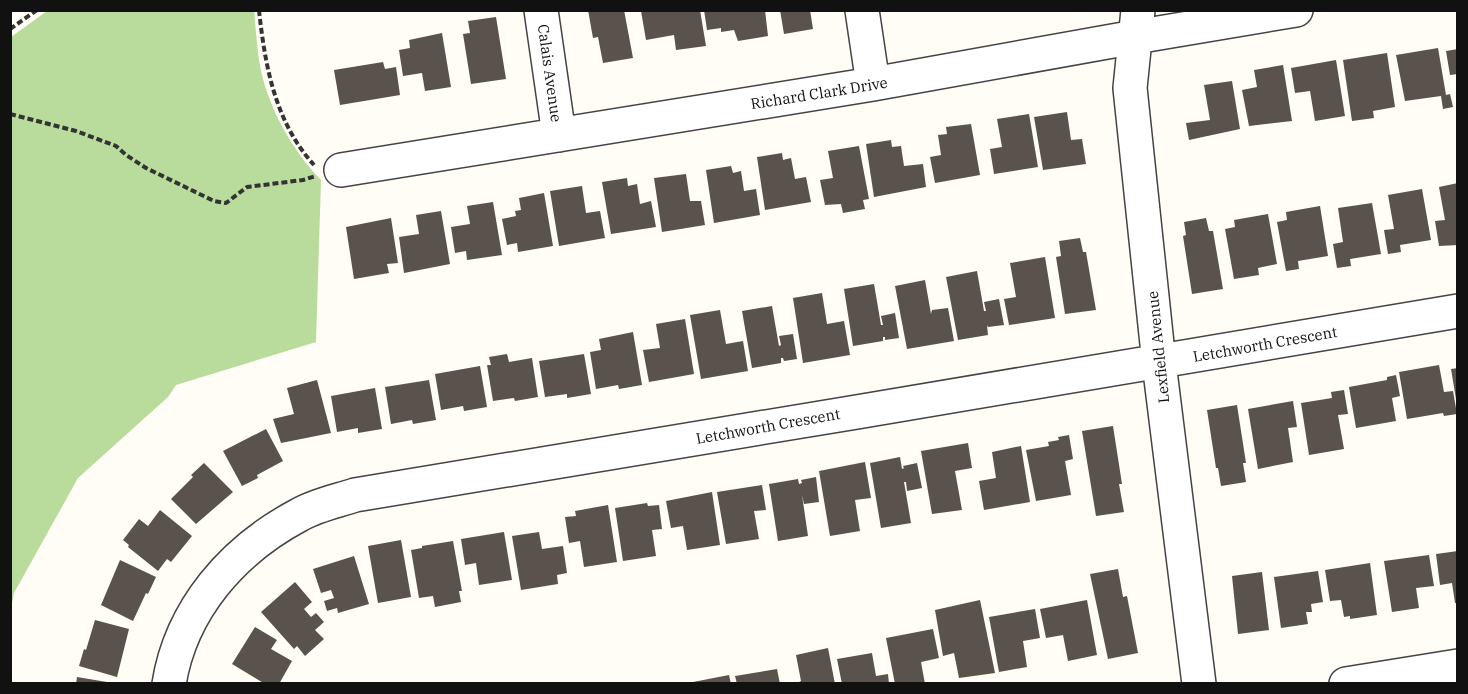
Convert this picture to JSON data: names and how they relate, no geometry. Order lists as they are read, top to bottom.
{
  "streets": {
    "street": [
      "Calais Avenue",
      "Richard Clark Drive",
      "Letchworth Crescent",
      "Lexfield Avenue"
    ]
  },
  "crossings": [
    ["Calais Avenue", "Richard Clark Drive"],
    ["Richard Clark Drive", "Lexfield Avenue"],
    ["Letchworth Crescent", "Lexfield Avenue"]
  ]
}
